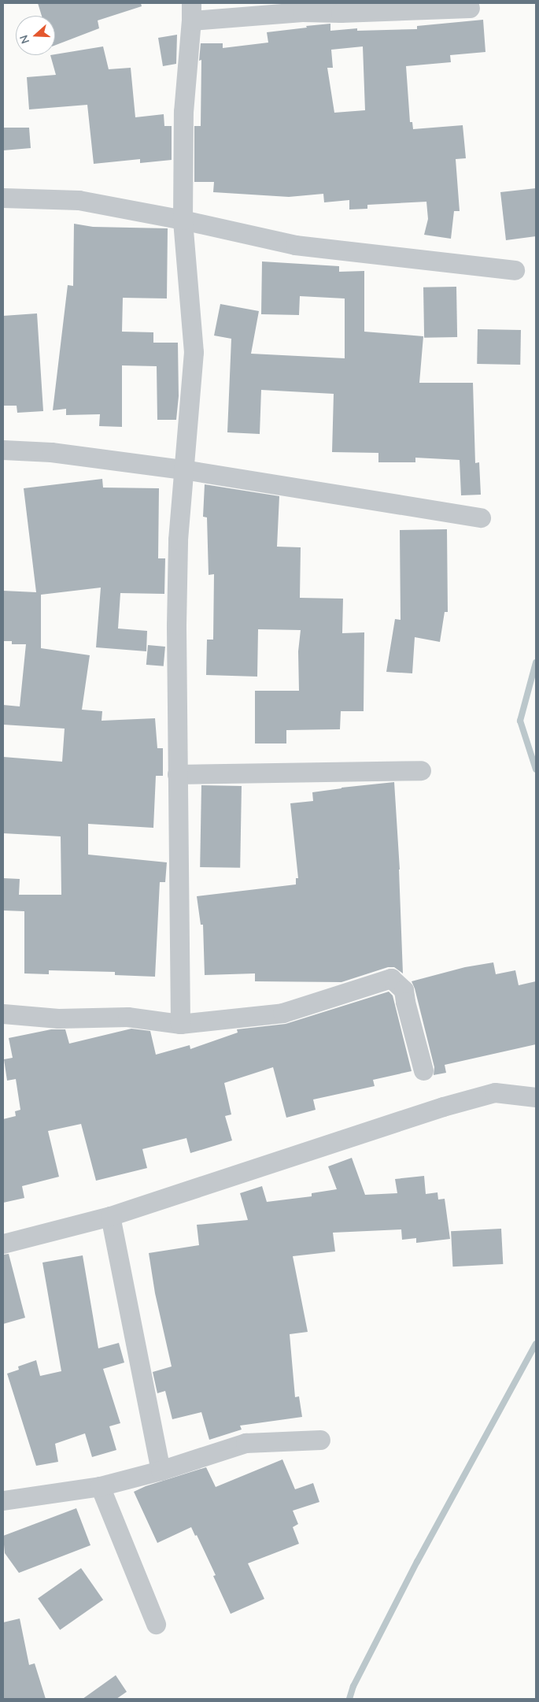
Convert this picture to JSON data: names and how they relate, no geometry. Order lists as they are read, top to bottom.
{
  "north": "left"
}
